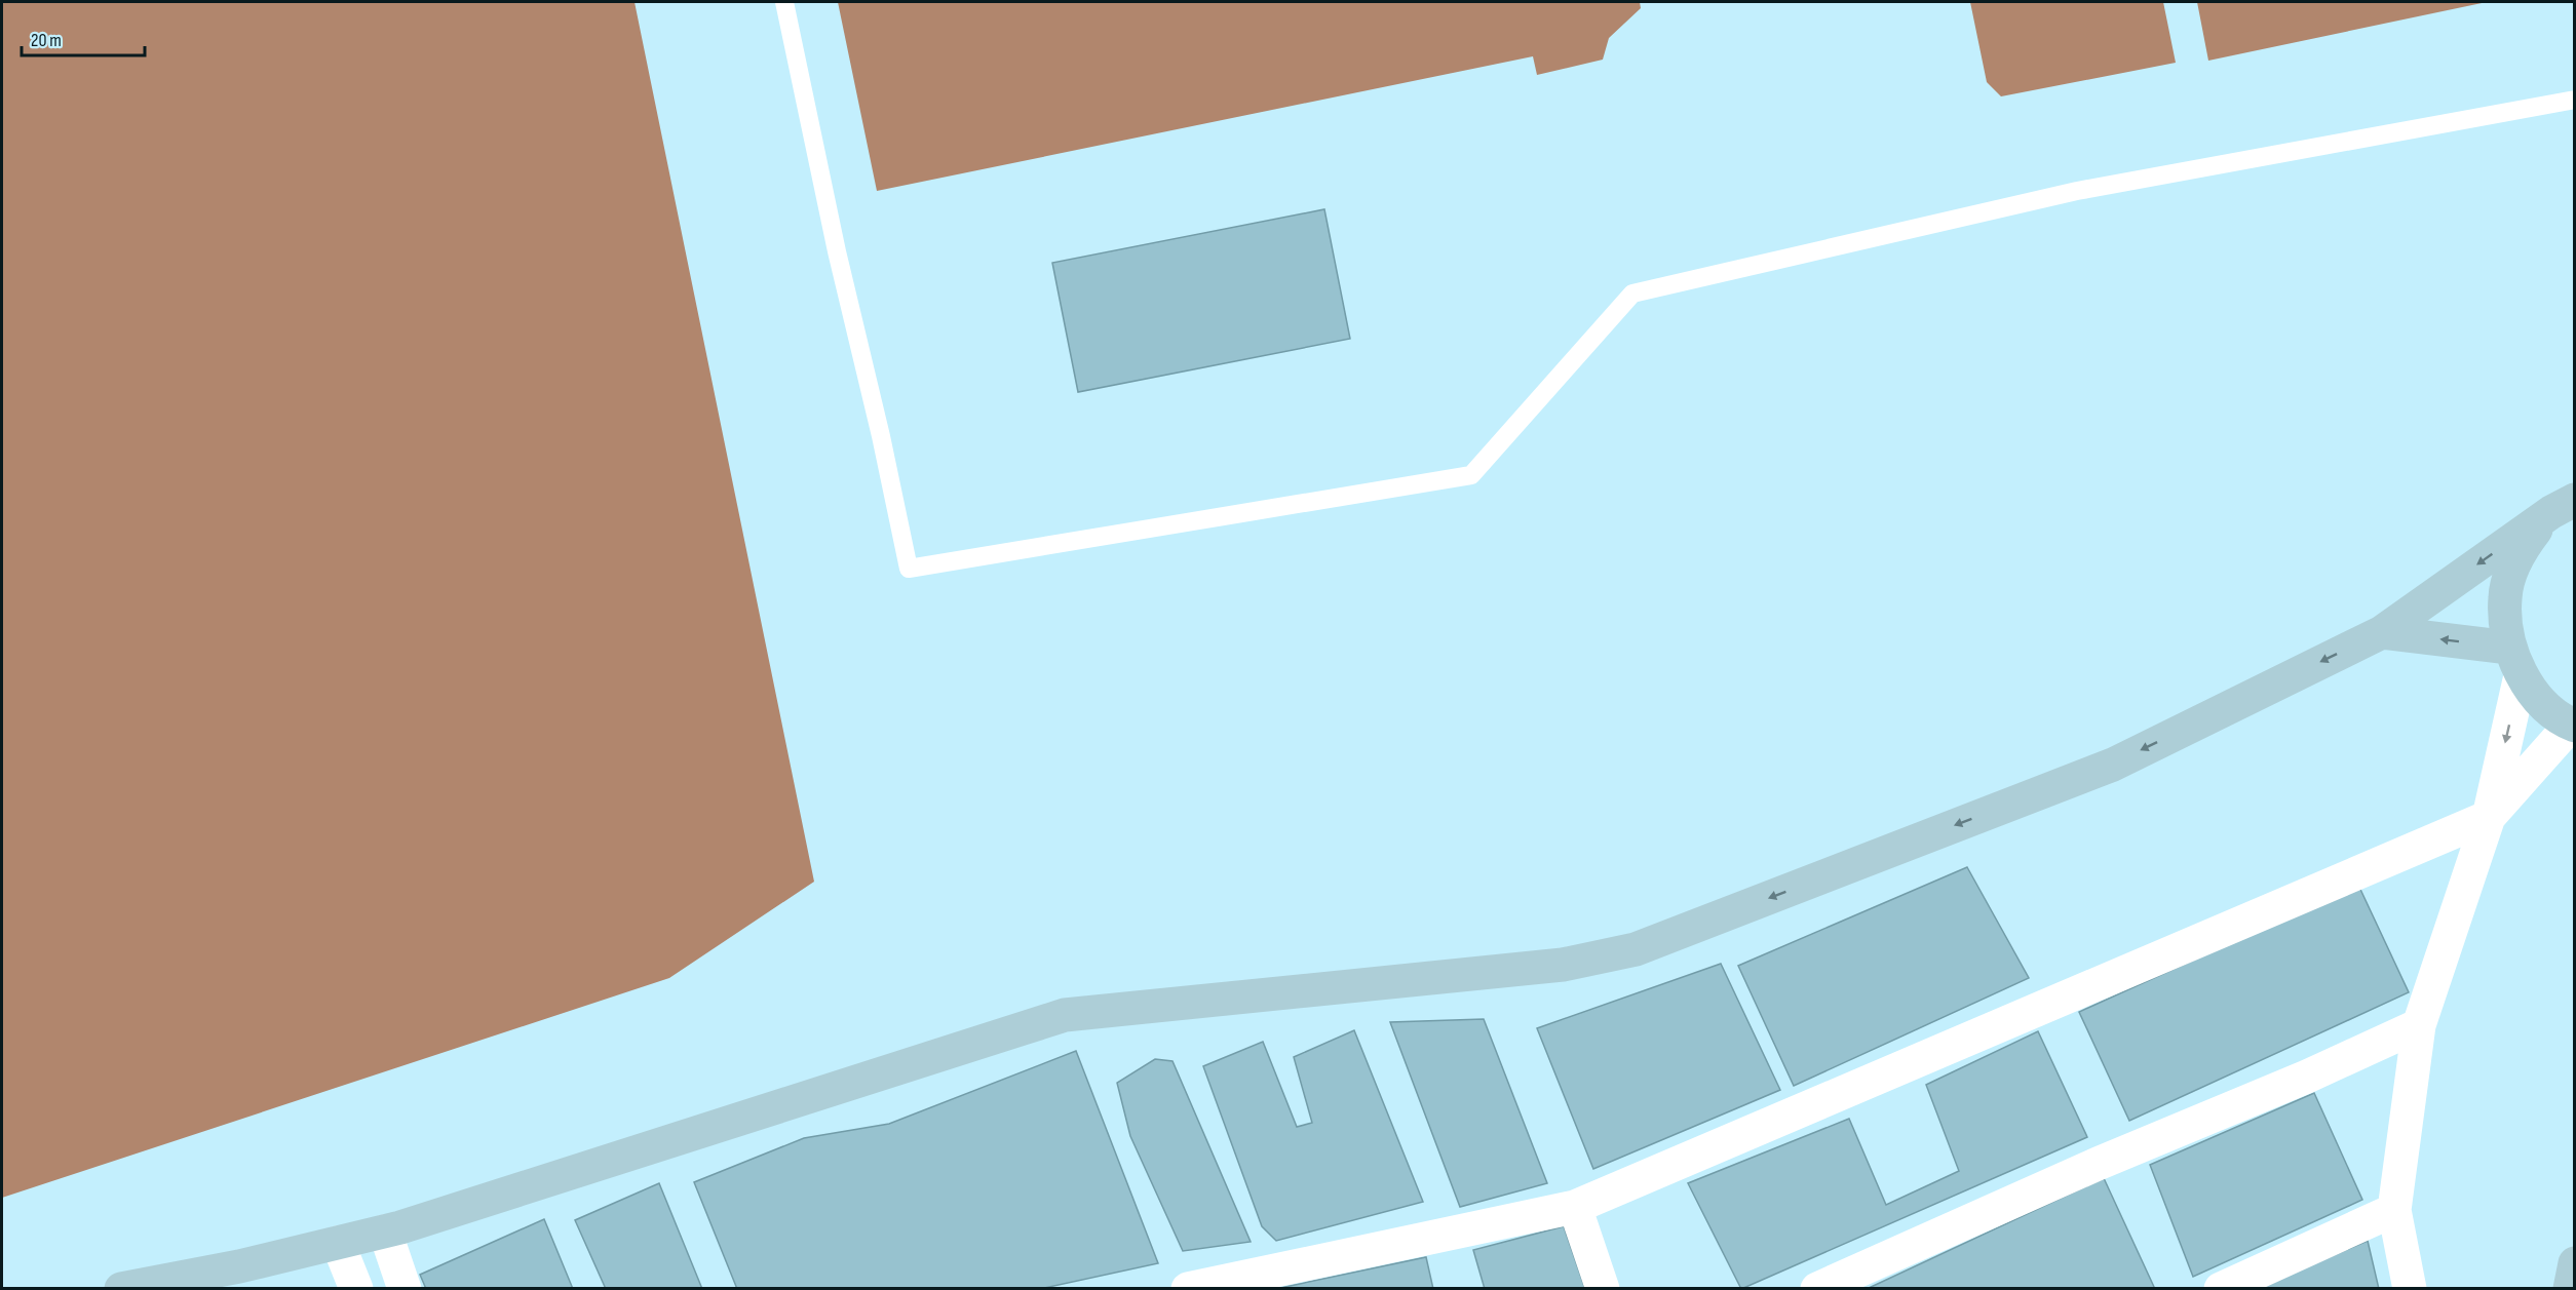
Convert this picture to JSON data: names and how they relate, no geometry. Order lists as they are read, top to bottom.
{
  "scale_bar": "20 m"
}
